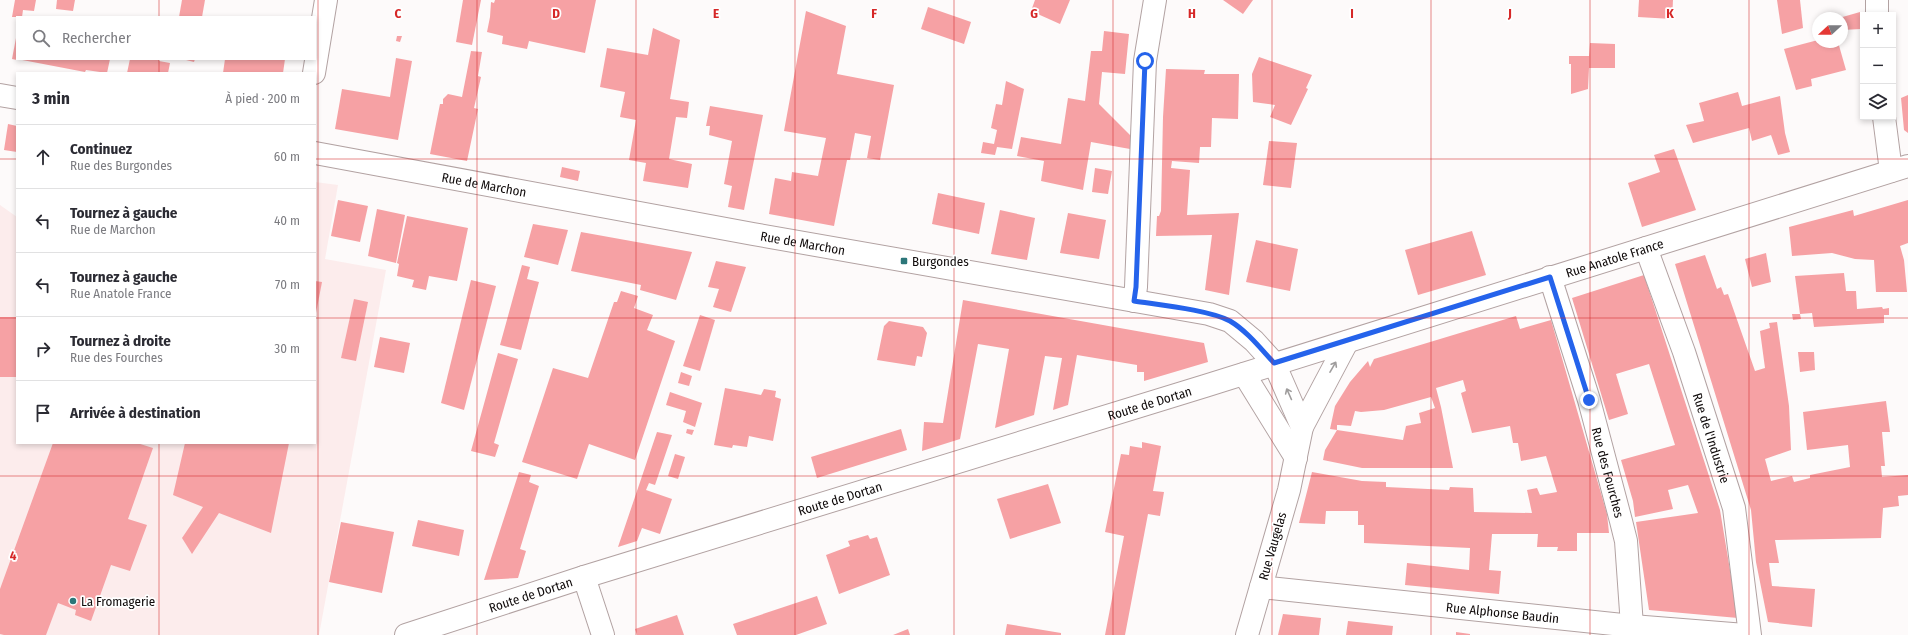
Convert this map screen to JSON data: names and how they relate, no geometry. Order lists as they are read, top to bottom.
{
  "streets": {
    "main road": [
      "Rue de Marchon",
      "Rue Anatole France",
      "Route de Dortan",
      "Rue de l'Industrie",
      "Rue des Fourches",
      "Rue Vaugelas",
      "Rue Alphonse Baudin"
    ]
  },
  "crossings": [
    ["Rue de Marchon", "Rue Anatole France"],
    ["Rue de Marchon", "Route de Dortan"],
    ["Rue Anatole France", "Route de Dortan"],
    ["Rue Anatole France", "Rue de l'Industrie"],
    ["Rue Anatole France", "Rue des Fourches"],
    ["Rue Anatole France", "Rue Vaugelas"],
    ["Rue des Fourches", "Rue Alphonse Baudin"],
    ["Rue Vaugelas", "Rue Alphonse Baudin"]
  ],
  "places": {
    "transit": ["Burgondes"],
    "other": ["La Fromagerie"]
  },
  "north": "left",
  "page": {
    "map_buttons": ["+", "−"],
    "search": "Rechercher",
    "heading": ["3 min", "À pied · 200 m"],
    "list": [
      ["Continuez", "Rue des Burgondes", "60 m"],
      ["Tournez à gauche", "Rue de Marchon", "40 m"],
      ["Tournez à gauche", "Rue Anatole France", "70 m"],
      ["Tournez à droite", "Rue des Fourches", "30 m"],
      "Arrivée à destination"
    ]
  },
  "grid": {
    "columns": [
      "C",
      "D",
      "E",
      "F",
      "G",
      "H",
      "I",
      "J",
      "K"
    ],
    "rows": ["4"]
  }
}
